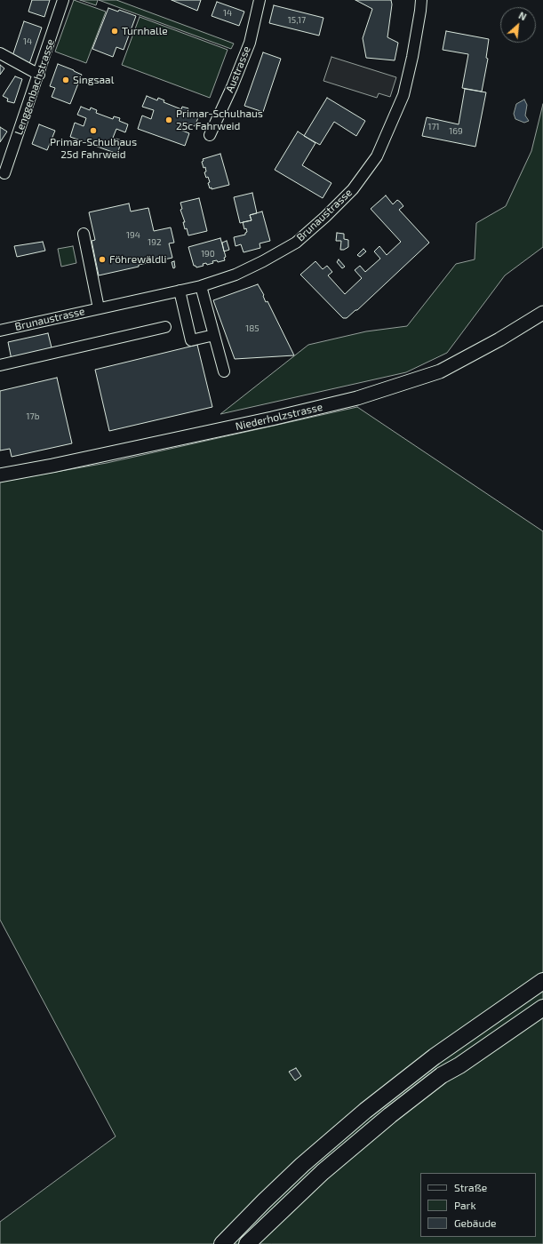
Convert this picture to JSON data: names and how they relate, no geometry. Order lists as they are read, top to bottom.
{
  "streets": {
    "main road": ["Niederholzstrasse"],
    "street": ["Austrasse", "Lenggenbachstrasse", "Brunaustrasse"]
  },
  "places": [
    "Turnhalle",
    "Singsaal",
    "Primar-Schulhaus 25c Fahrweid",
    "Primar-Schulhaus 25d Fahrweid",
    "Föhrewäldli"
  ],
  "house_numbers": [
    "14",
    "15,17",
    "14",
    "171",
    "169",
    "194",
    "192",
    "190",
    "185",
    "17b"
  ],
  "legend": ["Straße", "Park", "Gebäude"],
  "north": "top right"
}
